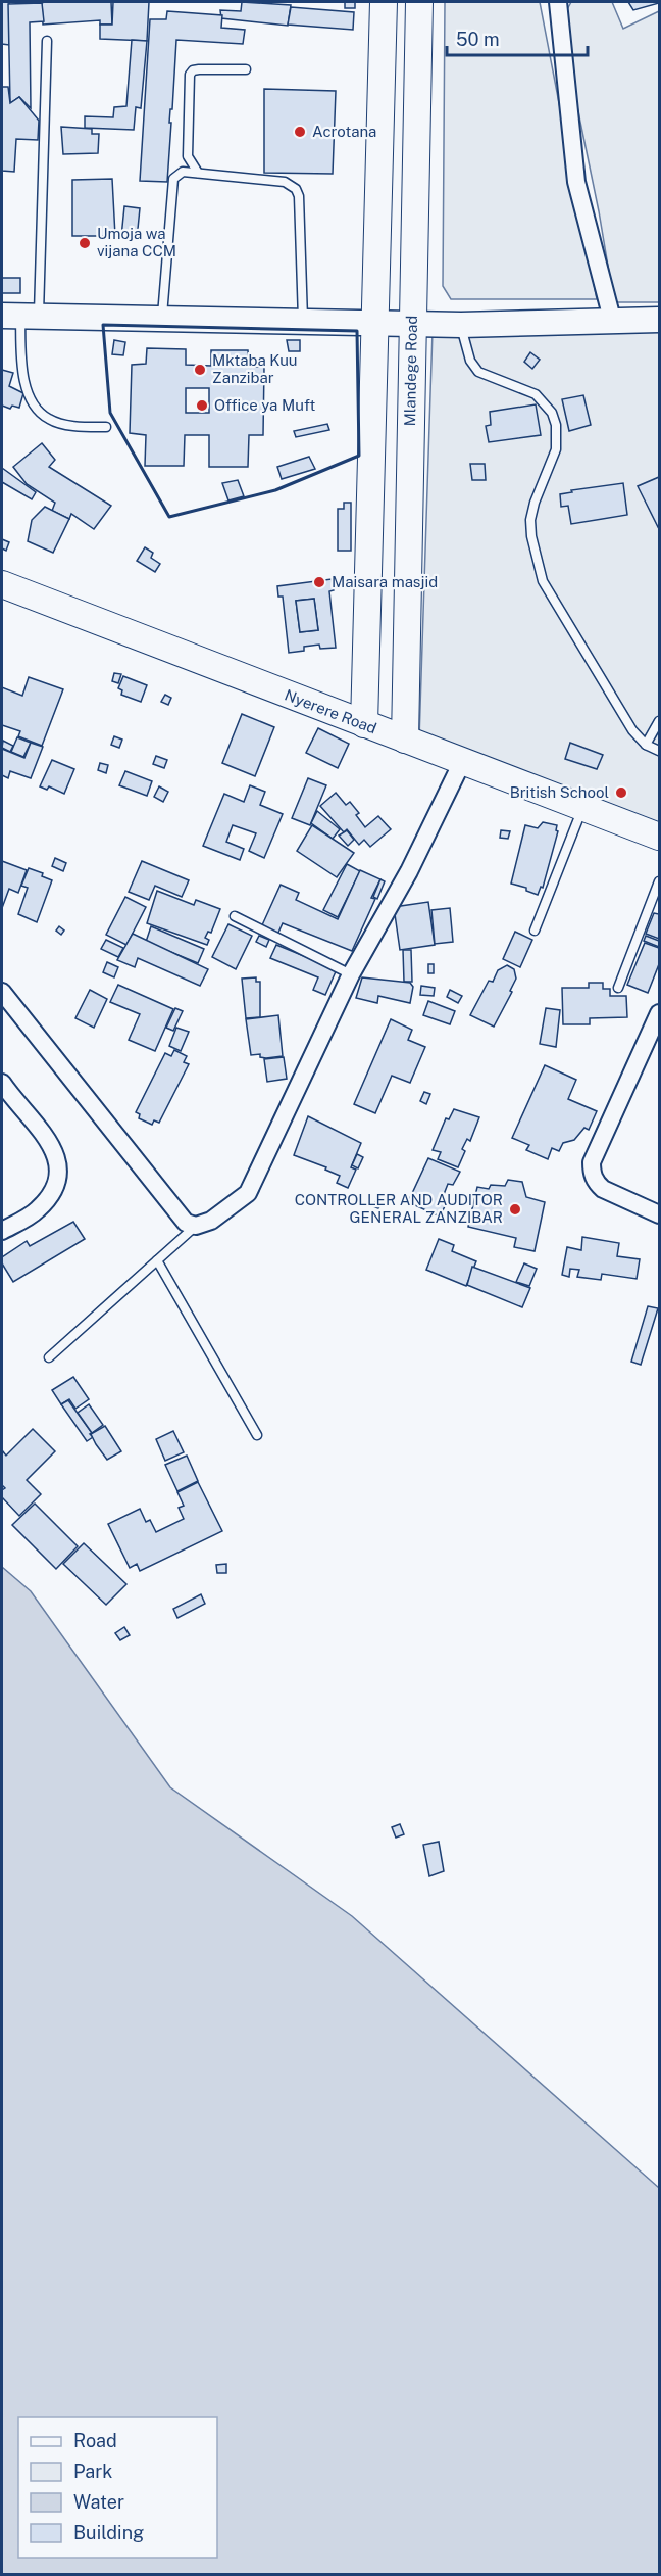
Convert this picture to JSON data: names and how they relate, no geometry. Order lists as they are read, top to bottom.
{
  "streets": {
    "main road": ["Mlandege Road", "Nyerere Road"]
  },
  "crossings": [
    ["Mlandege Road", "Nyerere Road"]
  ],
  "places": [
    "Acrotana",
    "Umoja wa vijana CCM",
    "Mktaba Kuu Zanzibar",
    "Office ya Muft",
    "Maisara masjid",
    "British School",
    "CONTROLLER AND AUDITOR GENERAL ZANZIBAR"
  ],
  "legend": [
    "Road",
    "Park",
    "Water",
    "Building"
  ],
  "scale_bar": "50 m"
}
